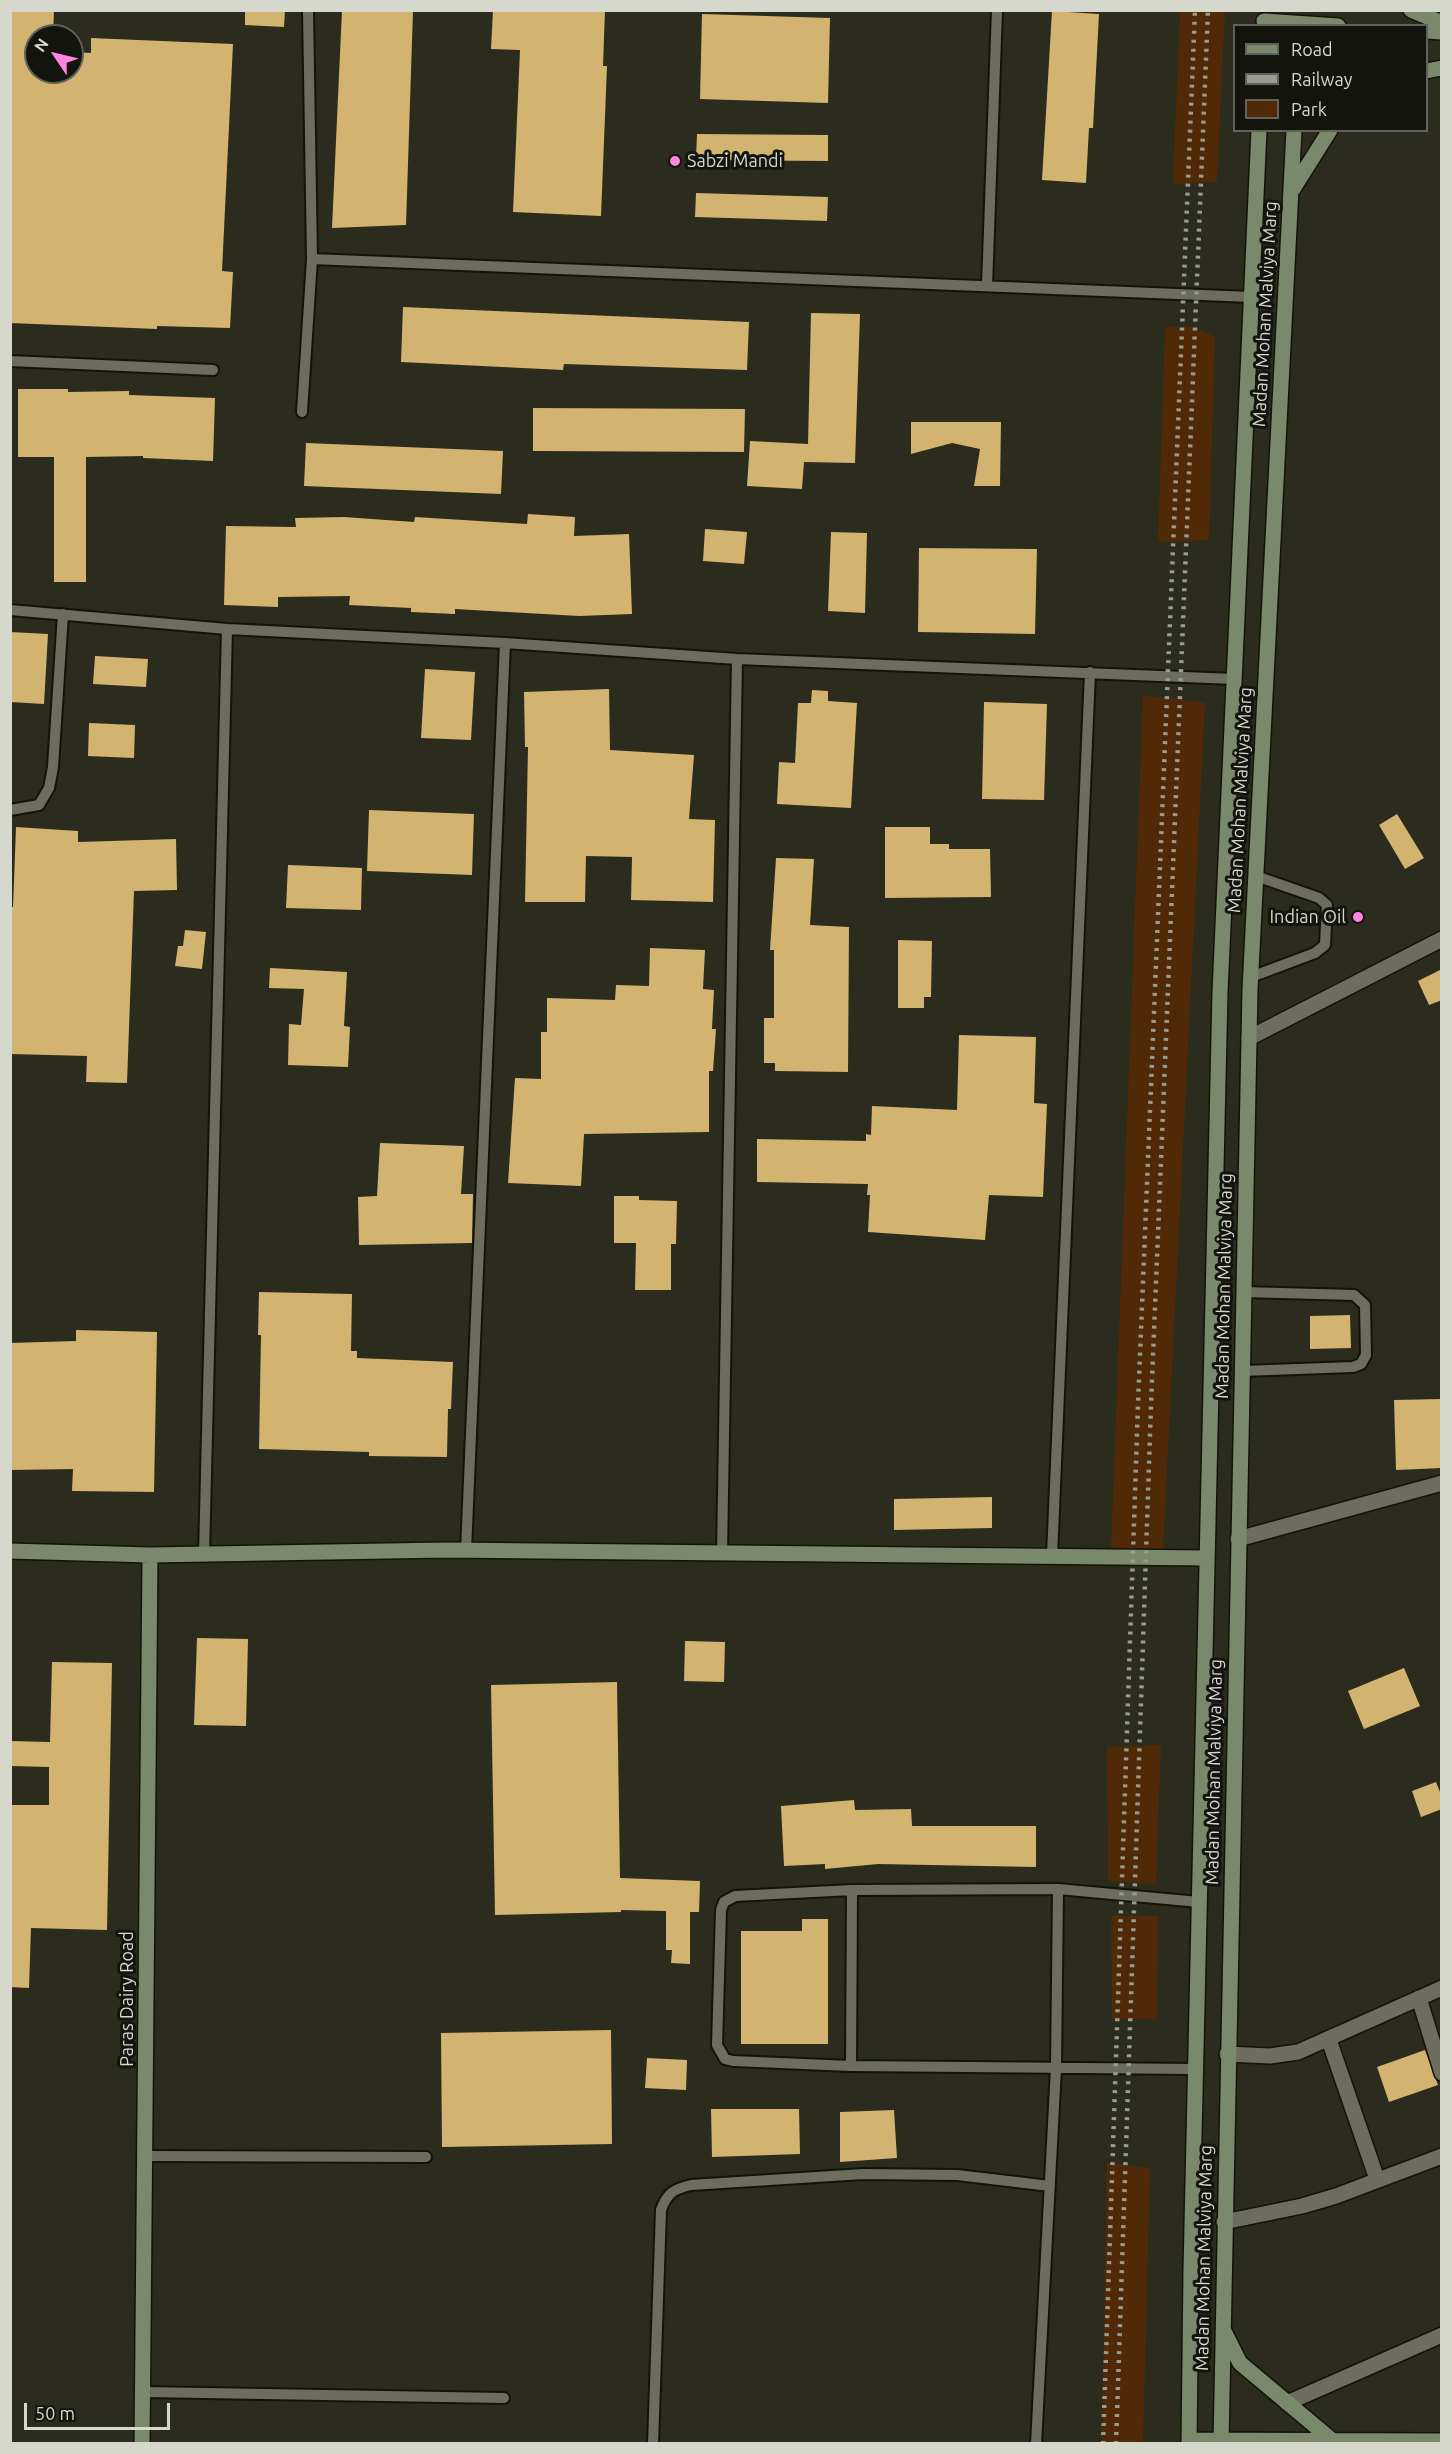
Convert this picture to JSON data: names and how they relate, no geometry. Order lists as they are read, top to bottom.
{
  "streets": {
    "main road": ["Madan Mohan Malviya Marg", "Paras Dairy Road"]
  },
  "places": ["Sabzi Mandi", "Indian Oil"],
  "legend": ["Road", "Railway", "Park"],
  "scale_bar": "50 m",
  "north": "top left"
}
